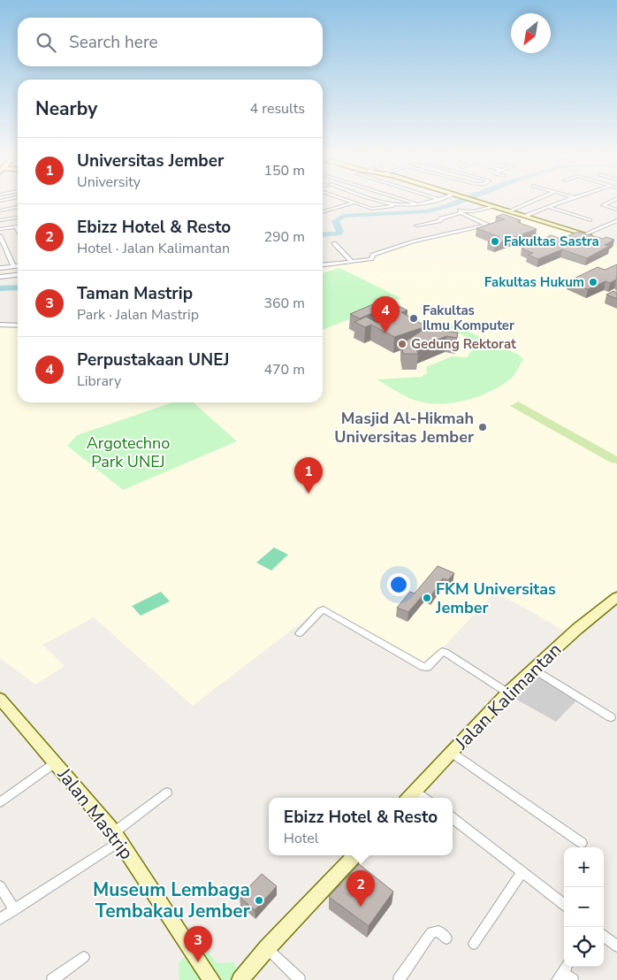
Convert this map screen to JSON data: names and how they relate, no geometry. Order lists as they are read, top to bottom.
{
  "streets": {
    "main road": ["Jalan Kalimantan", "Jalan Mastrip"]
  },
  "parks": ["Argotechno Park UNEJ"],
  "places": [
    "Fakultas Sastra",
    "Fakultas Hukum",
    "Fakultas Ilmu Komputer",
    "Gedung Rektorat",
    "Masjid Al-Hikmah Universitas Jember",
    "FKM Universitas Jember",
    "Museum Lembaga Tembakau Jember"
  ],
  "north": "bottom left",
  "page": {
    "search": "Search here",
    "heading": ["Nearby", "4 results"],
    "list": [
      {
        "mark": "1",
        "name": "Universitas Jember",
        "note": "University",
        "value": "150 m"
      },
      {
        "mark": "2",
        "name": "Ebizz Hotel & Resto",
        "note": "Hotel · Jalan Kalimantan",
        "value": "290 m"
      },
      {
        "mark": "3",
        "name": "Taman Mastrip",
        "note": "Park · Jalan Mastrip",
        "value": "360 m"
      },
      {
        "mark": "4",
        "name": "Perpustakaan UNEJ",
        "note": "Library",
        "value": "470 m"
      }
    ],
    "pins": [
      "4",
      "1",
      "2",
      "3"
    ],
    "popup": ["Ebizz Hotel & Resto", "Hotel"],
    "map_buttons": ["+", "−"]
  }
}
